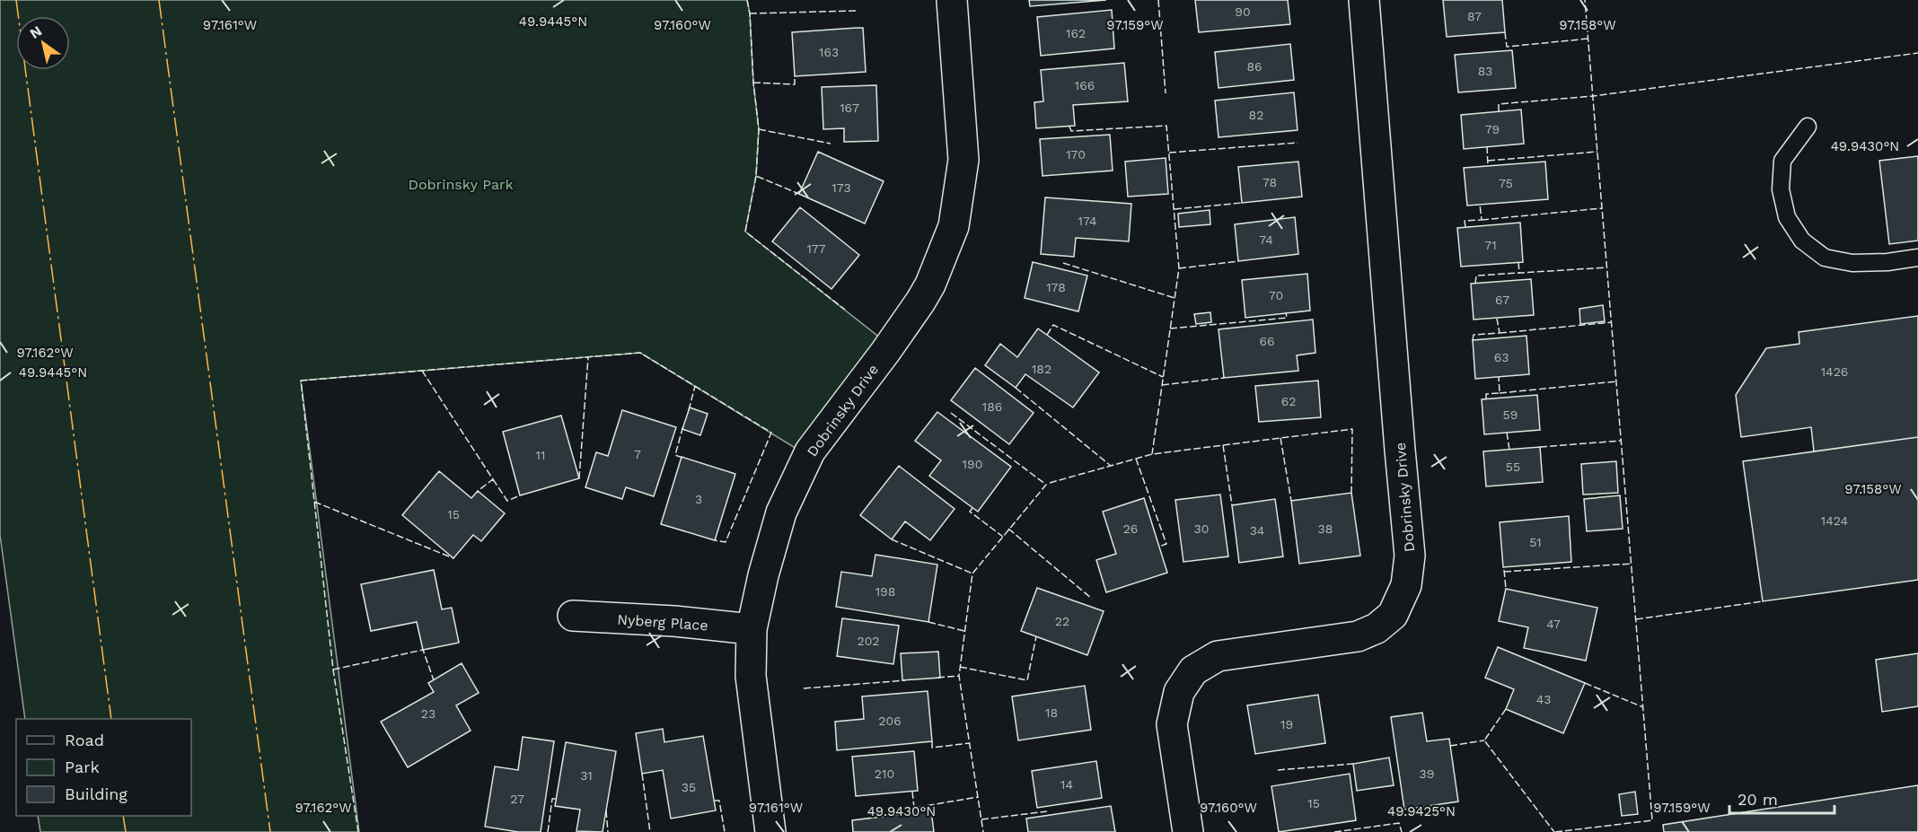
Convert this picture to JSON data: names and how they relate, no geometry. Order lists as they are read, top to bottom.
{
  "streets": {
    "street": ["Dobrinsky Drive", "Nyberg Place"]
  },
  "crossings": [
    ["Dobrinsky Drive", "Nyberg Place"]
  ],
  "parks": ["Dobrinsky Park"],
  "house_numbers": [
    "90",
    "87",
    "162",
    "163",
    "86",
    "83",
    "166",
    "167",
    "82",
    "79",
    "170",
    "78",
    "75",
    "173",
    "174",
    "74",
    "71",
    "177",
    "178",
    "70",
    "67",
    "66",
    "63",
    "182",
    "1426",
    "62",
    "186",
    "59",
    "7",
    "11",
    "190",
    "55",
    "3",
    "15",
    "1424",
    "26",
    "30",
    "38",
    "34",
    "51",
    "198",
    "22",
    "47",
    "202",
    "43",
    "18",
    "23",
    "206",
    "19",
    "210",
    "39",
    "31",
    "14",
    "35",
    "27",
    "15"
  ],
  "legend": ["Road", "Park", "Building"],
  "scale_bar": "20 m",
  "north": "top left",
  "coordinates": [
    "49.9445°N",
    "97.161°W",
    "97.160°W",
    "97.159°W",
    "97.158°W",
    "49.9430°N",
    "97.162°W",
    "49.9425°N"
  ]
}
